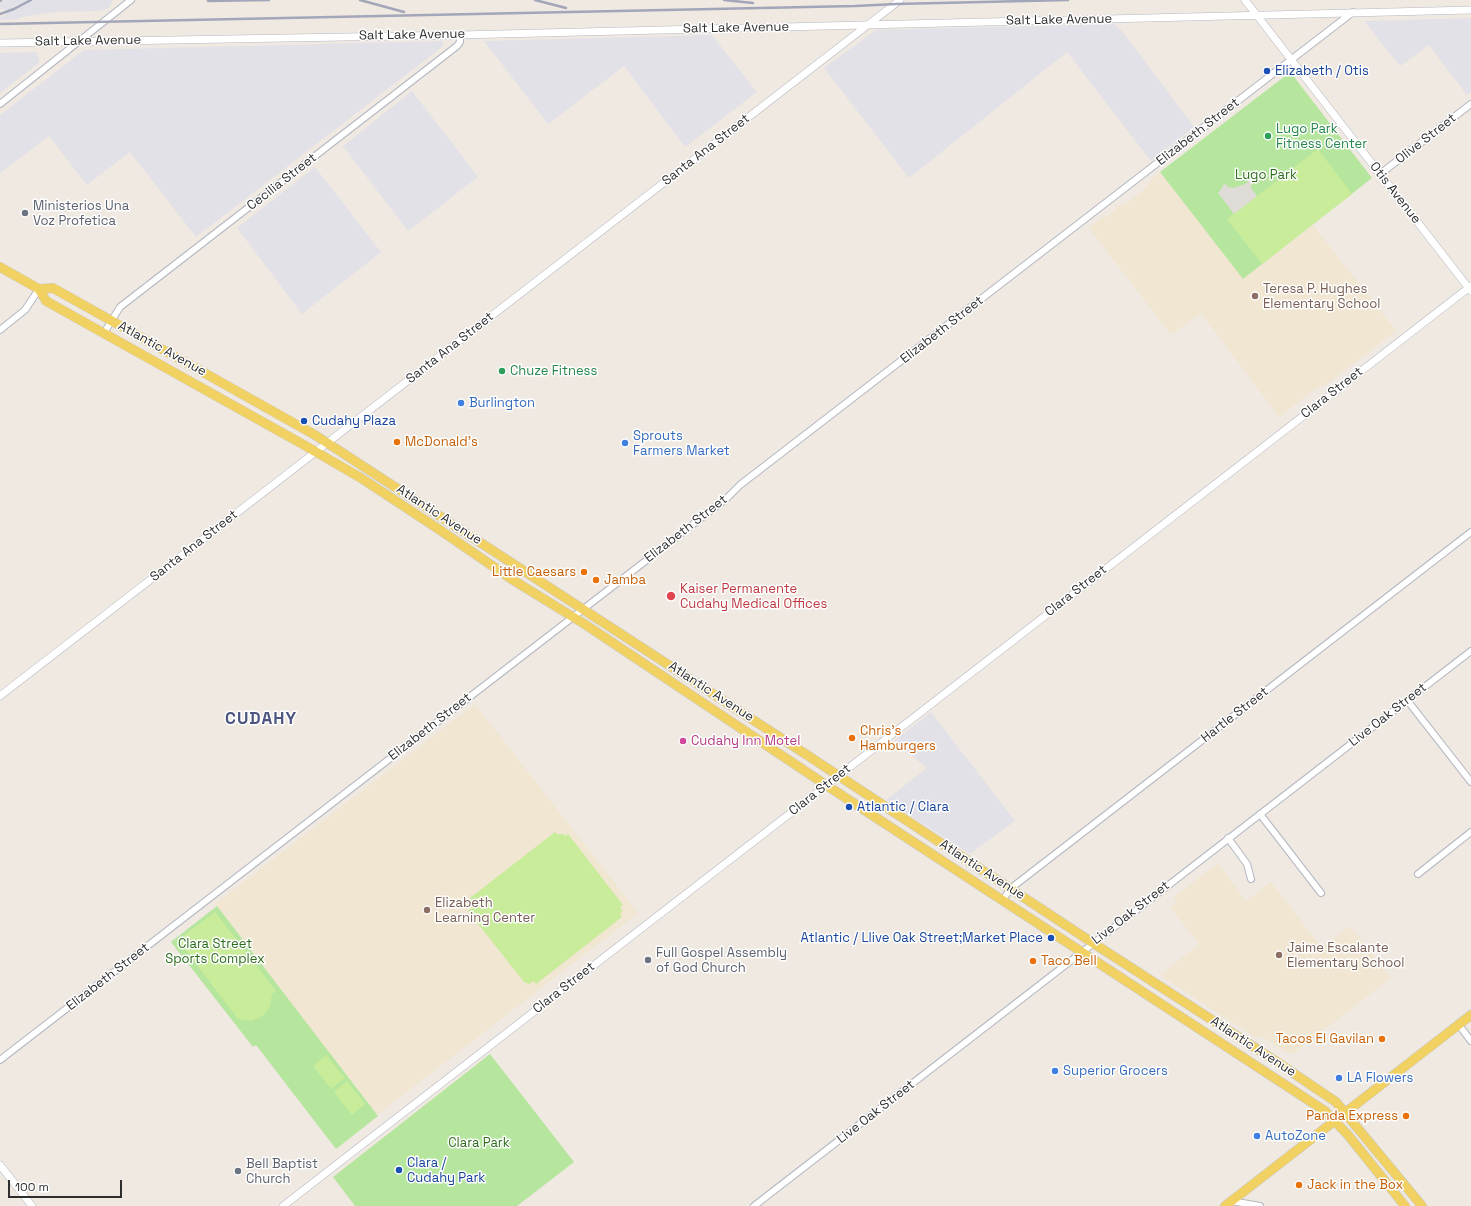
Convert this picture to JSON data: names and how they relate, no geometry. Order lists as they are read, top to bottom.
{
  "streets": {
    "main road": ["Atlantic Avenue"],
    "street": [
      "Salt Lake Avenue",
      "Elizabeth Street",
      "Olive Street",
      "Santa Ana Street",
      "Cecilia Street",
      "Otis Avenue",
      "Clara Street",
      "Hartle Street",
      "Live Oak Street"
    ]
  },
  "crossings": [
    ["Salt Lake Avenue", "Elizabeth Street"],
    ["Salt Lake Avenue", "Santa Ana Street"],
    ["Salt Lake Avenue", "Cecilia Street"],
    ["Salt Lake Avenue", "Otis Avenue"],
    ["Elizabeth Street", "Otis Avenue"],
    ["Elizabeth Street", "Atlantic Avenue"],
    ["Olive Street", "Otis Avenue"],
    ["Santa Ana Street", "Atlantic Avenue"],
    ["Cecilia Street", "Atlantic Avenue"],
    ["Otis Avenue", "Clara Street"],
    ["Atlantic Avenue", "Clara Street"],
    ["Atlantic Avenue", "Hartle Street"],
    ["Atlantic Avenue", "Live Oak Street"]
  ],
  "districts": ["CUDAHY"],
  "parks": ["Lugo Park", "Clara Street Sports Complex", "Clara Park"],
  "places": [
    "Elizabeth / Otis",
    "Lugo Park Fitness Center",
    "Ministerios Una Voz Profetica",
    "Teresa P. Hughes Elementary School",
    "Chuze Fitness",
    "Burlington",
    "Cudahy Plaza",
    "McDonald's",
    "Sprouts Farmers Market",
    "Little Caesars",
    "Jamba",
    "Kaiser Permanente Cudahy Medical Offices",
    "Chris's Hamburgers",
    "Cudahy Inn Motel",
    "Atlantic / Clara",
    "Elizabeth Learning Center",
    "Atlantic / Llive Oak Street;Market Place",
    "Jaime Escalante Elementary School",
    "Full Gospel Assembly of God Church",
    "Taco Bell",
    "Tacos El Gavilan",
    "Superior Grocers",
    "LA Flowers",
    "Panda Express",
    "AutoZone",
    "Clara / Cudahy Park",
    "Bell Baptist Church",
    "Jack in the Box"
  ],
  "scale_bar": "100 m"
}
